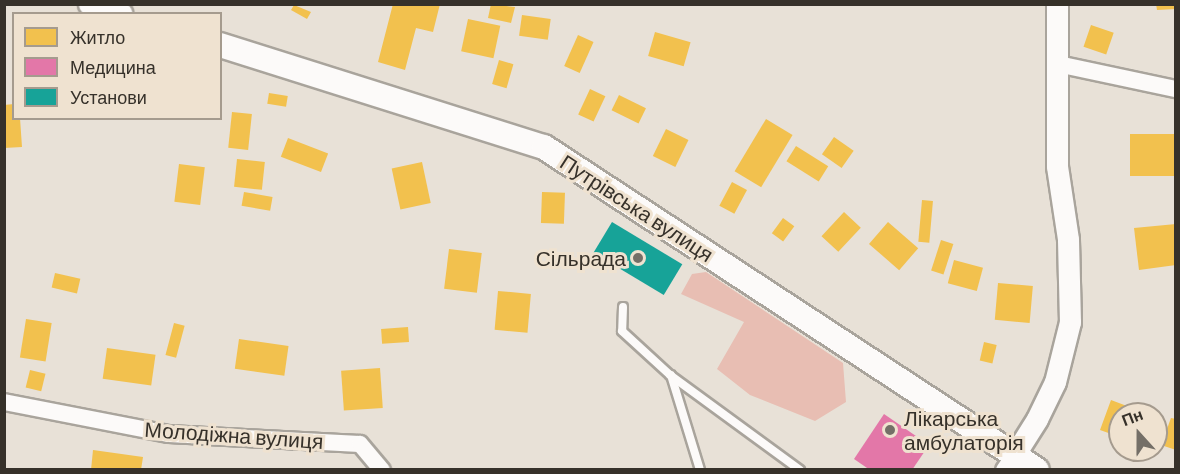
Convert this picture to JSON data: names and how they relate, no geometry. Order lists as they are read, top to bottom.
{
  "streets": {
    "main road": ["Путрівська вулиця"],
    "street": ["Молодіжна вулиця"]
  },
  "places": ["Сільрада", "Лікарська амбулаторія"],
  "legend": ["Житло", "Медицина", "Установи"],
  "north": "top"
}
